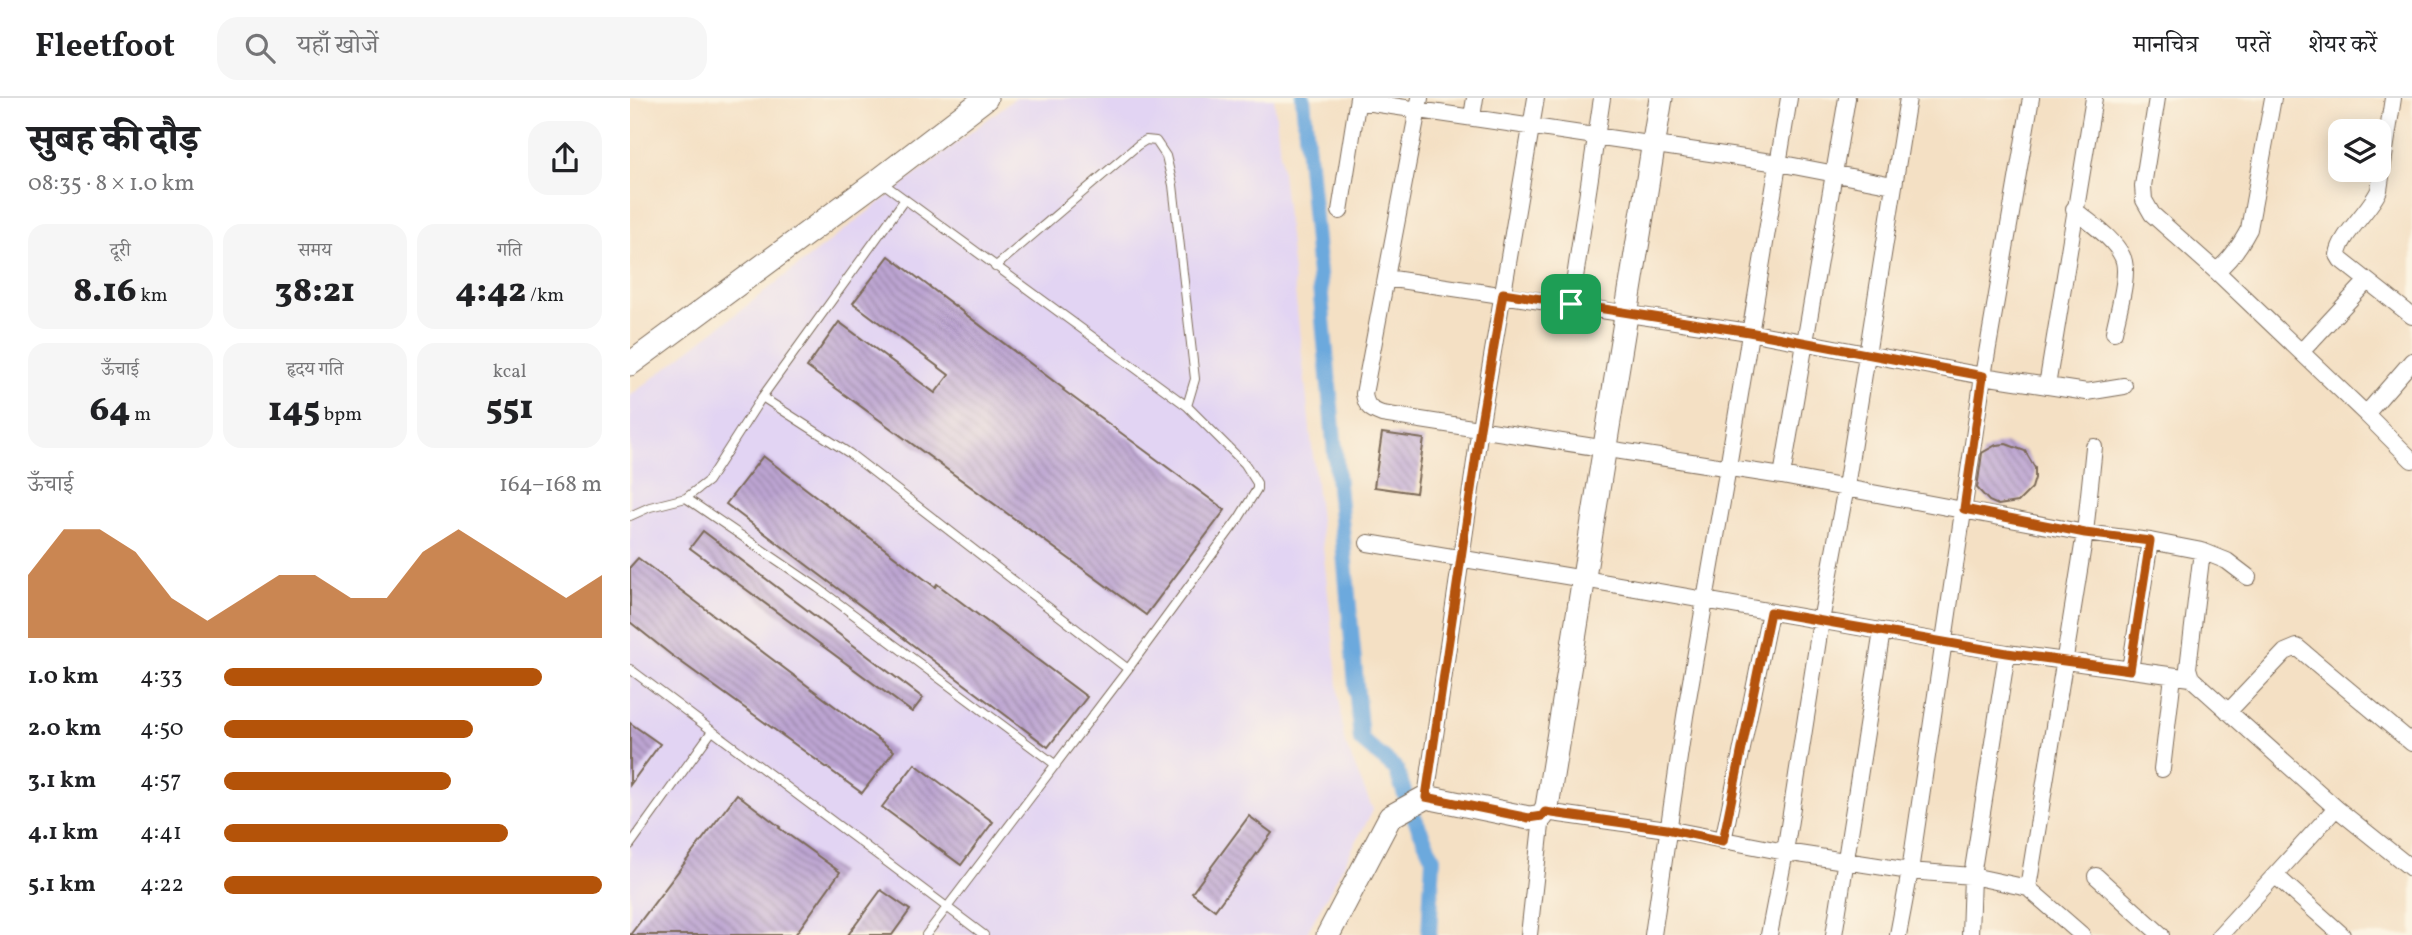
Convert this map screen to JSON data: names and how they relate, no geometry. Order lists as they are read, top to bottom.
{
  "page": {
    "header": "Fleetfoot",
    "search": "यहाँ खोजें",
    "nav": ["मानचित्र", "परतें", "शेयर करें"],
    "heading": ["सुबह की दौड़", "08:35 · 8 × 1.0 km"],
    "stats": [
      ["दूरी", "8.16 km"],
      ["समय", "38:21"],
      ["गति", "4:42 /km"],
      ["ऊँचाई", "64 m"],
      ["हृदय गति", "145 bpm"],
      ["kcal", "551"]
    ],
    "chart": ["ऊँचाई", "164–168 m"],
    "list": [
      {
        "name": "1.0 km",
        "note": "4:33"
      },
      {
        "name": "2.0 km",
        "note": "4:50"
      },
      {
        "name": "3.1 km",
        "note": "4:57"
      },
      {
        "name": "4.1 km",
        "note": "4:41"
      },
      {
        "name": "5.1 km",
        "note": "4:22"
      }
    ]
  }
}
